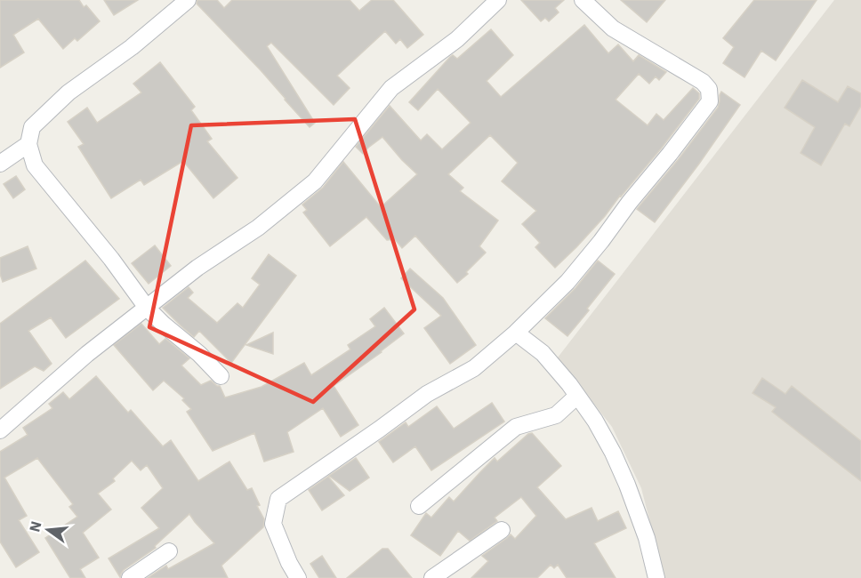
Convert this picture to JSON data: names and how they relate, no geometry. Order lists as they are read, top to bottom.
{
  "north": "left"
}
